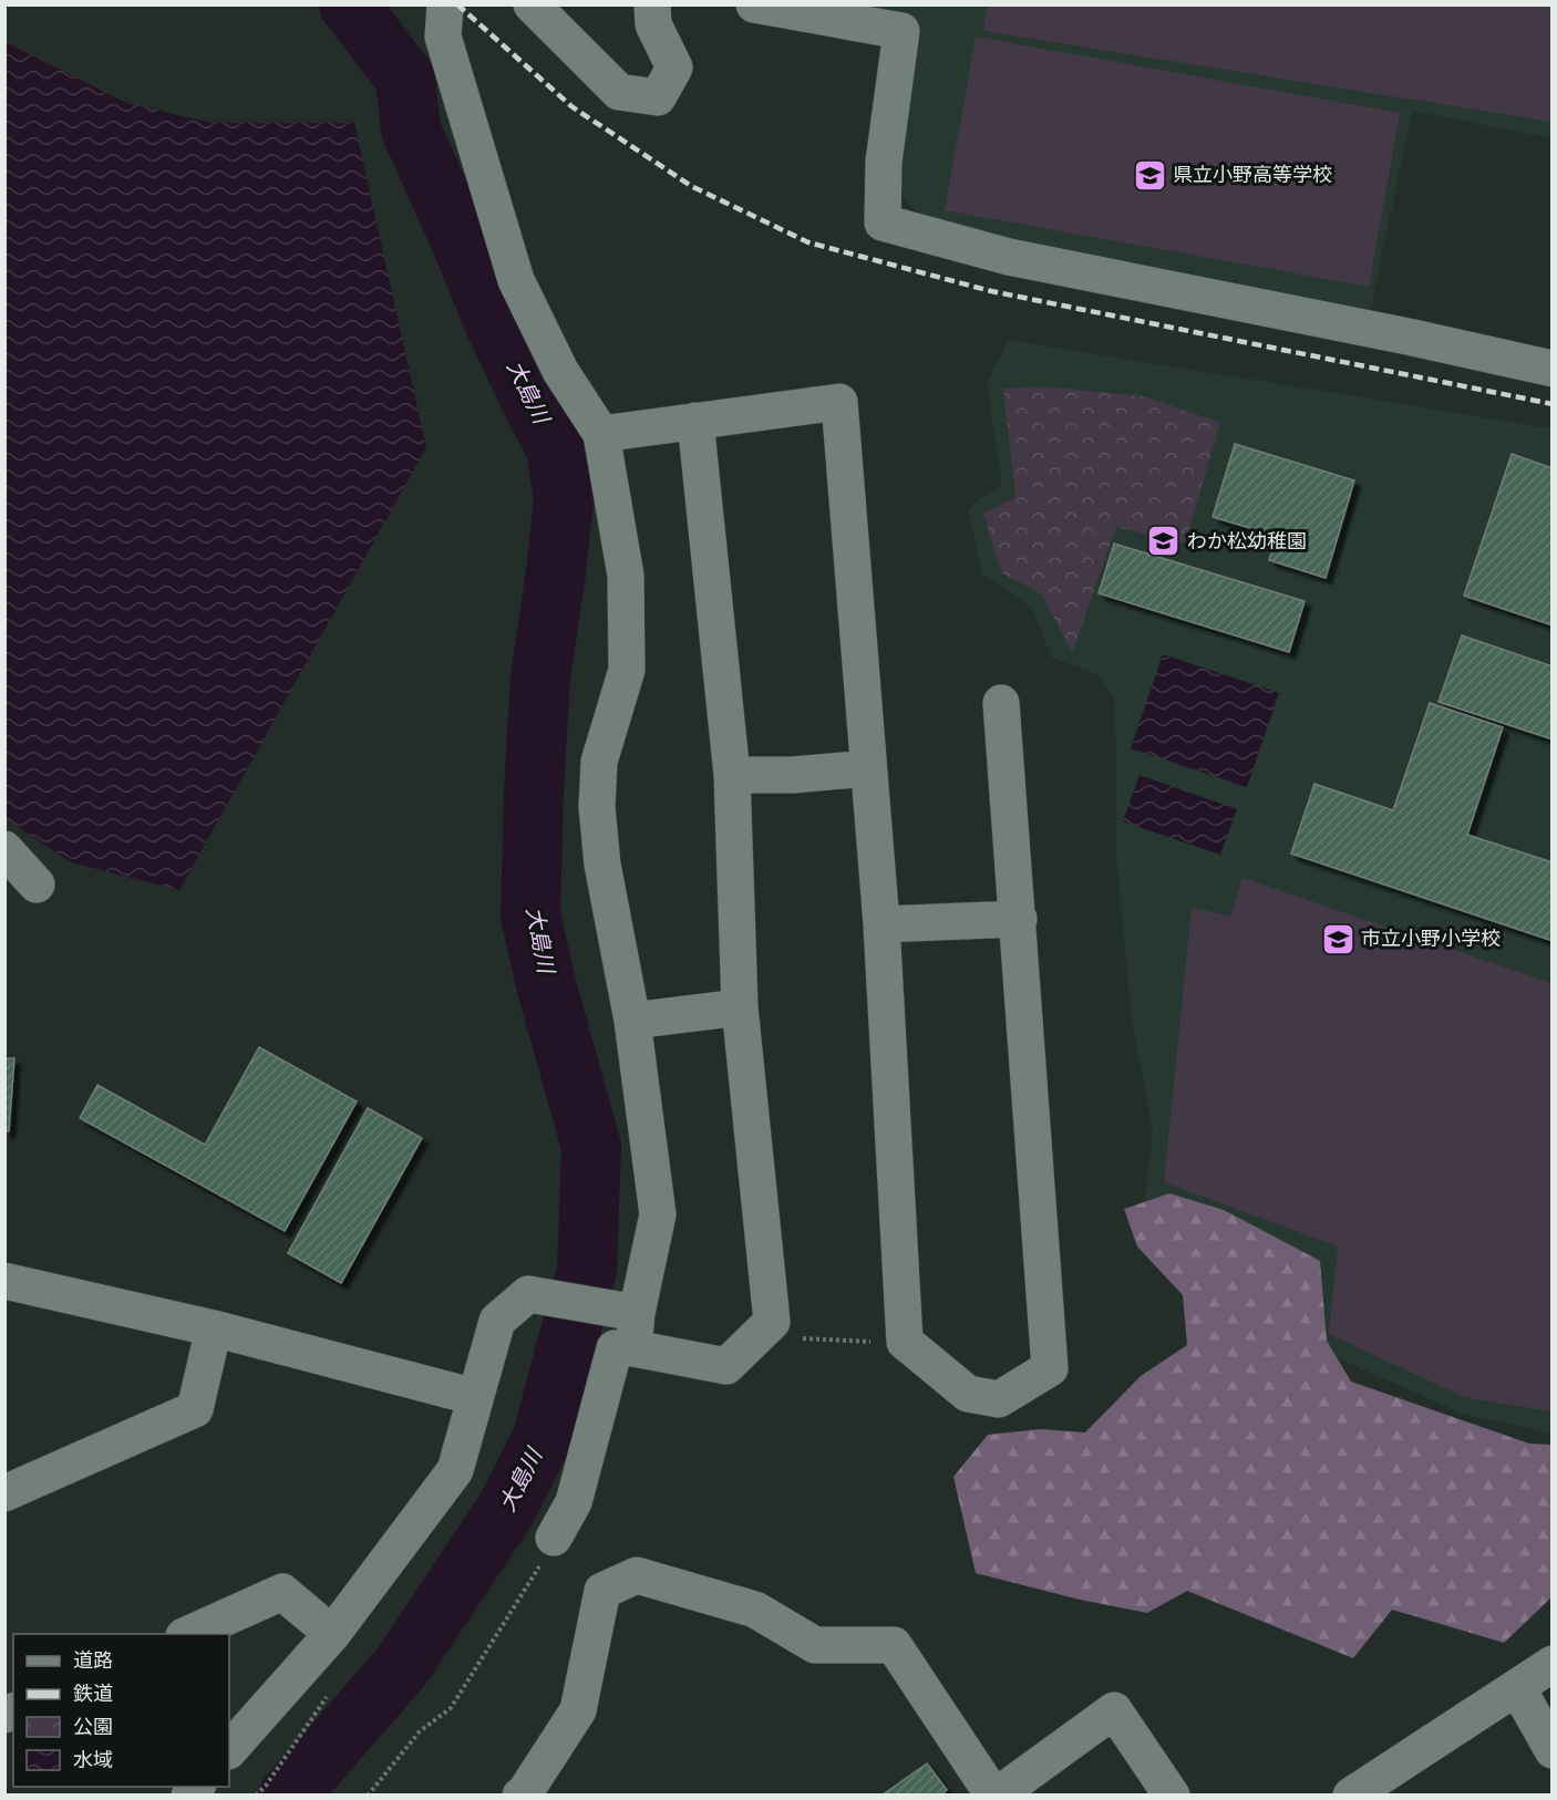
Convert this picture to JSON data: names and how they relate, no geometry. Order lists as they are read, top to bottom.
{
  "water": ["大島川"],
  "places": {
    "school or university": ["県立小野高等学校", "わか松幼稚園", "市立小野小学校"]
  },
  "legend": [
    "道路",
    "鉄道",
    "公園",
    "水域"
  ]
}
